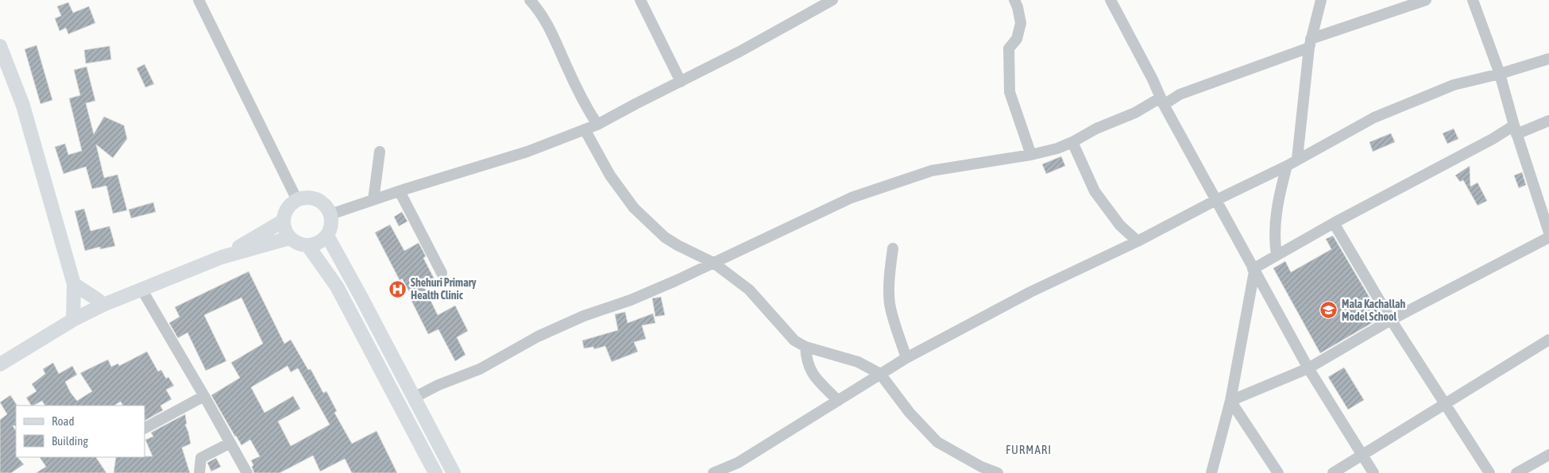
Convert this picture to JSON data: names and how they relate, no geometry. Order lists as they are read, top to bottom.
{
  "districts": ["FURMARI"],
  "places": {
    "hospital": ["Shehuri Primary Health Clinic"],
    "school or university": ["Mala Kachallah Model School"]
  },
  "legend": ["Road", "Building"]
}
